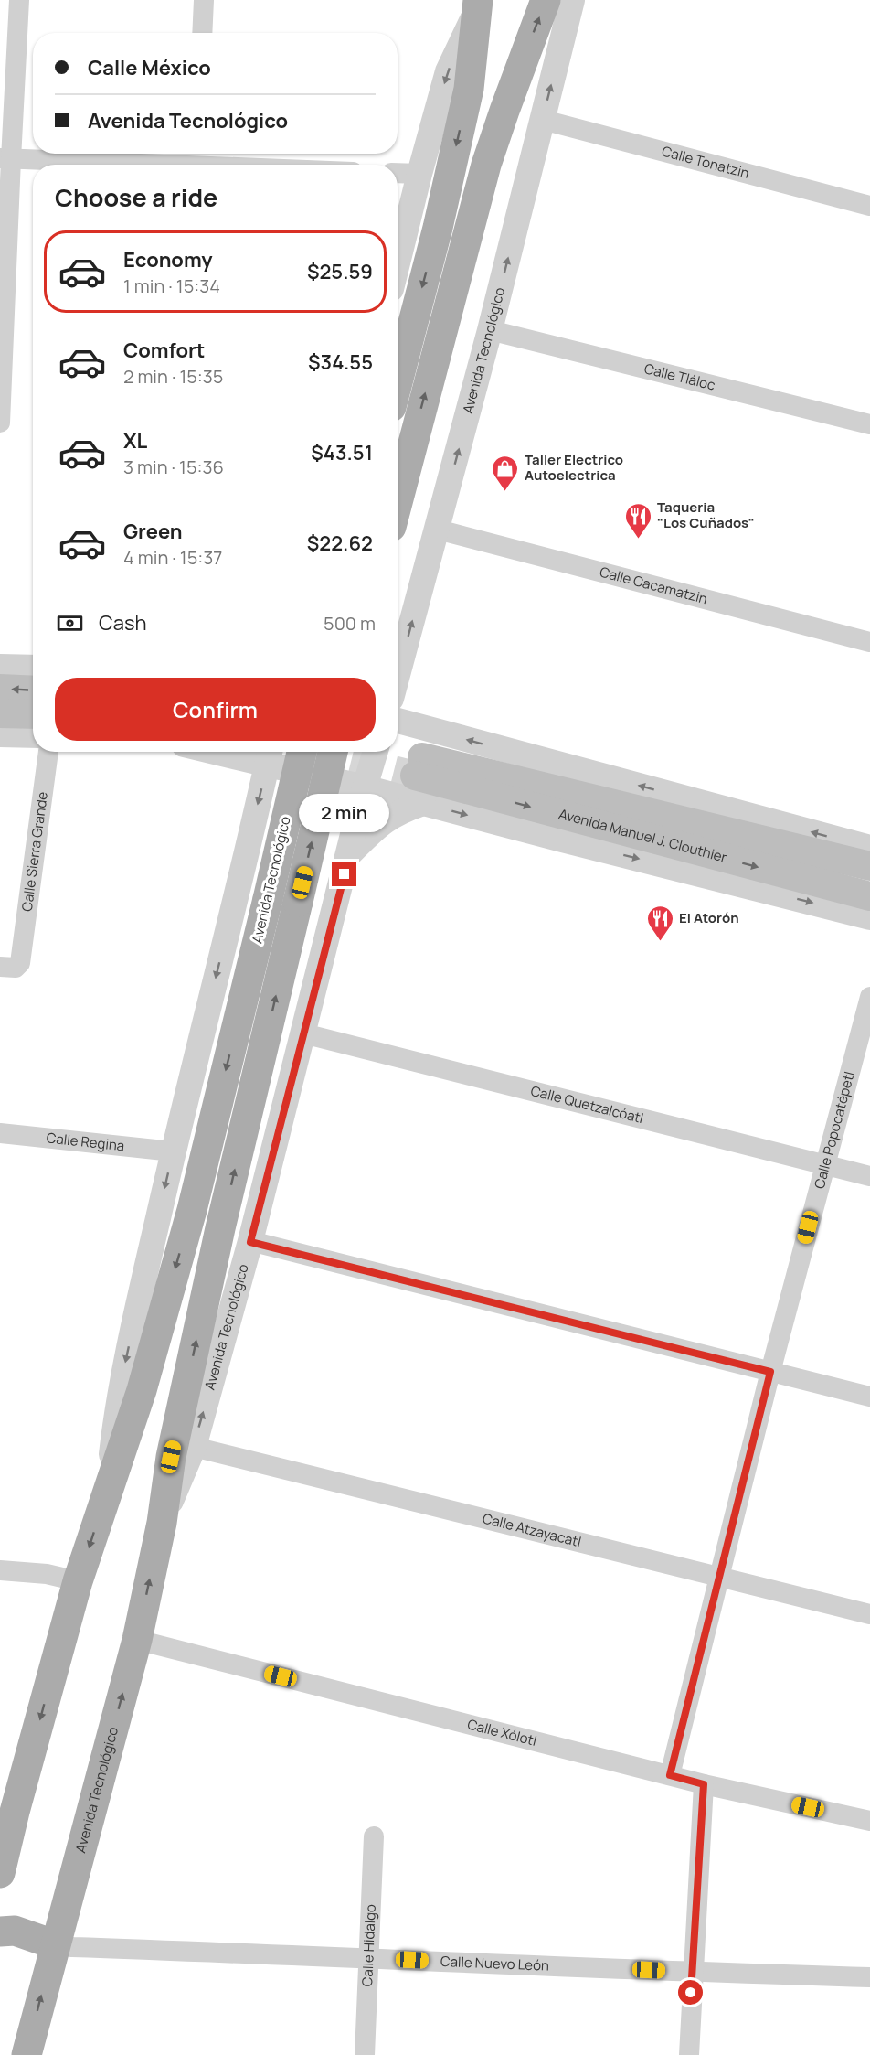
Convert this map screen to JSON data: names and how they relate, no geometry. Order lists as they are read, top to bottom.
{
  "streets": {
    "main road": ["Avenida Tecnológico", "Avenida Manuel J. Clouthier"],
    "street": [
      "Calle Tonatzin",
      "Calle Tláloc",
      "Calle Cacamatzin",
      "Calle Sierra Grande",
      "Calle Quetzalcóatl",
      "Calle Popocatépetl",
      "Calle Regina",
      "Calle Atzayacatl",
      "Calle Xólotl",
      "Calle Hidalgo",
      "Calle Nuevo León"
    ]
  },
  "crossings": [
    ["Calle Tonatzin", "Avenida Tecnológico"],
    ["Avenida Tecnológico", "Calle Tláloc"],
    ["Avenida Tecnológico", "Calle Cacamatzin"],
    ["Avenida Tecnológico", "Calle Quetzalcóatl"],
    ["Avenida Tecnológico", "Calle Regina"],
    ["Avenida Tecnológico", "Calle Atzayacatl"],
    ["Avenida Tecnológico", "Calle Xólotl"],
    ["Avenida Tecnológico", "Calle Nuevo León"],
    ["Calle Quetzalcóatl", "Calle Popocatépetl"],
    ["Calle Popocatépetl", "Calle Atzayacatl"],
    ["Calle Popocatépetl", "Calle Xólotl"],
    ["Calle Hidalgo", "Calle Nuevo León"]
  ],
  "places": {
    "shop": ["Taller Electrico Autoelectrica"],
    "restaurant": ["Taqueria \"Los Cuñados\"", "El Atorón"]
  },
  "page": {
    "banner": ["Calle México", "Avenida Tecnológico"],
    "heading": "Choose a ride",
    "list": [
      {
        "name": "Economy",
        "note": "1 min · 15:34",
        "value": "$25.59"
      },
      {
        "name": "Comfort",
        "note": "2 min · 15:35",
        "value": "$34.55"
      },
      {
        "name": "XL",
        "note": "3 min · 15:36",
        "value": "$43.51"
      },
      {
        "name": "Green",
        "note": "4 min · 15:37",
        "value": "$22.62"
      }
    ],
    "pay": ["Cash", "500 m"],
    "buttons": "Confirm",
    "bubble": "2 min"
  }
}
